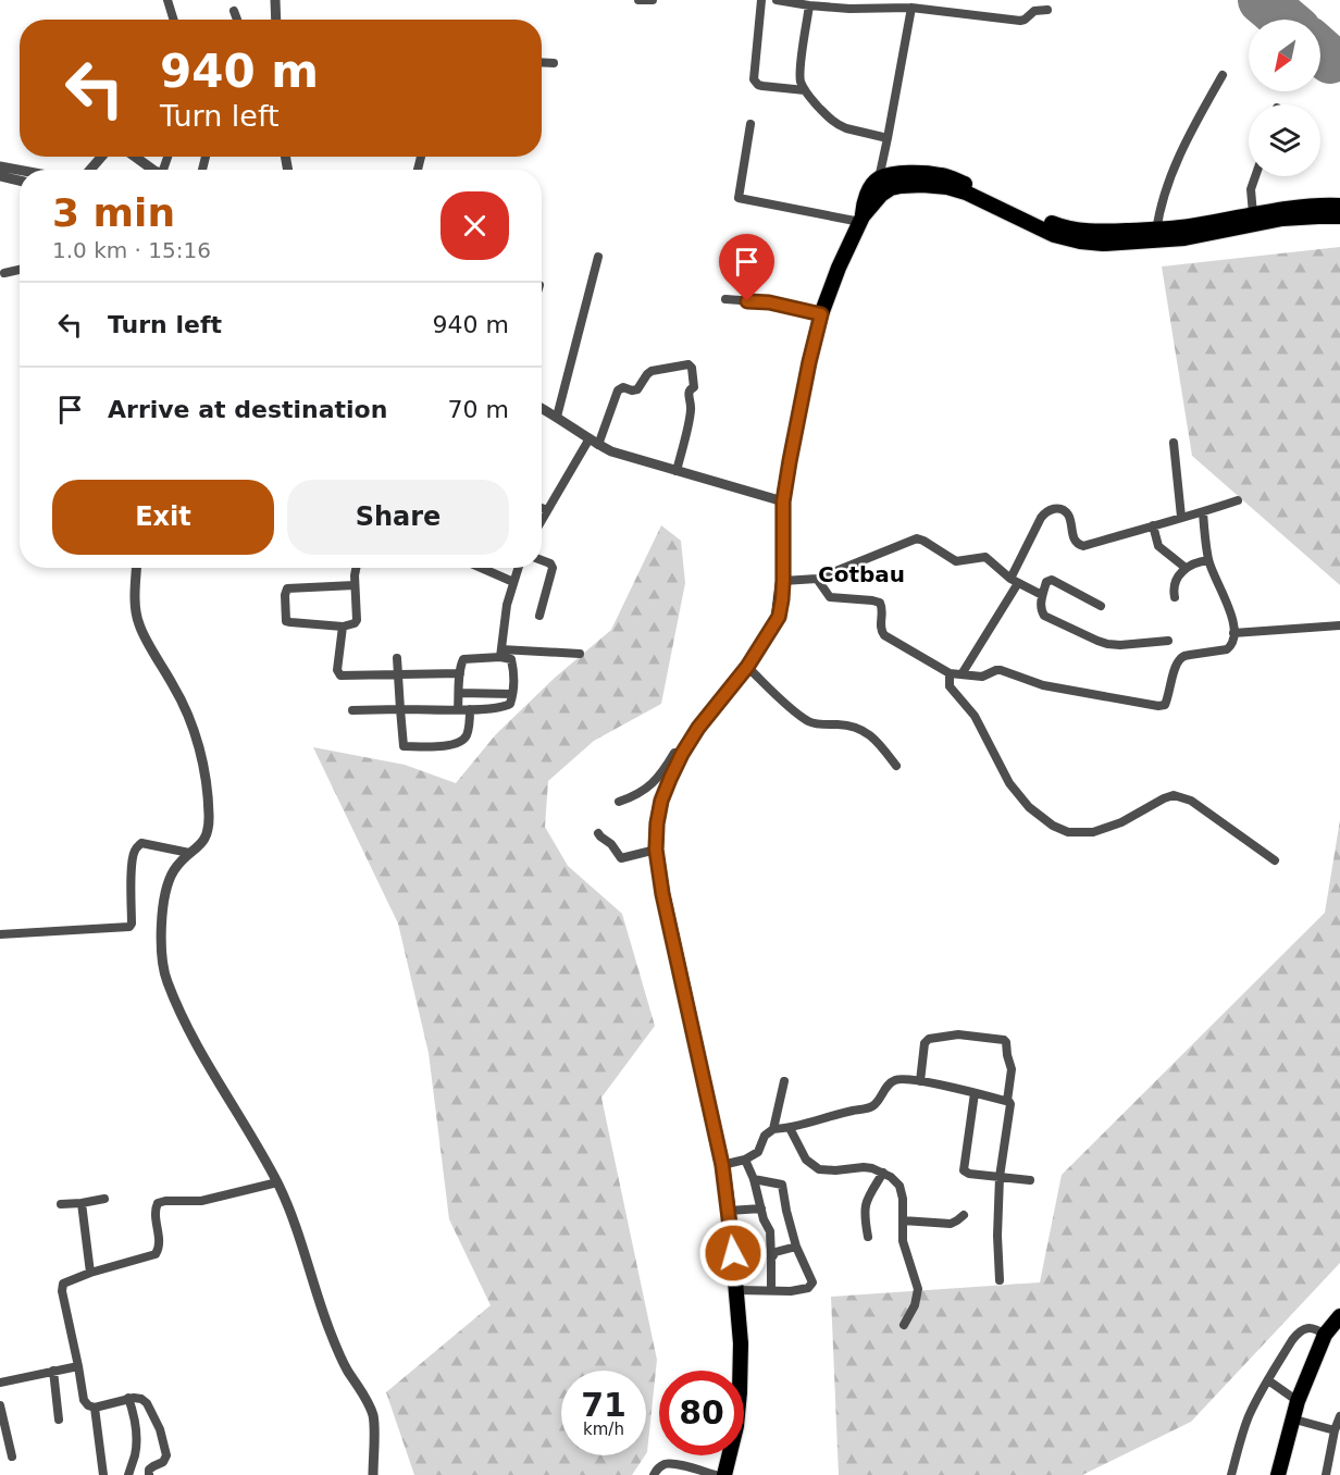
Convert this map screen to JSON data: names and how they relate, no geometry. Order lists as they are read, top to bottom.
{
  "districts": ["Cotbau"],
  "north": "bottom left",
  "page": {
    "turn": ["940 m", "Turn left"],
    "heading": ["3 min", "1.0 km · 15:16"],
    "list": [
      {
        "name": "Turn left",
        "value": "940 m"
      },
      {
        "name": "Arrive at destination",
        "value": "70 m"
      }
    ],
    "buttons": ["Exit", "Share"],
    "speed": "71 km/h",
    "limit": "80"
  }
}
